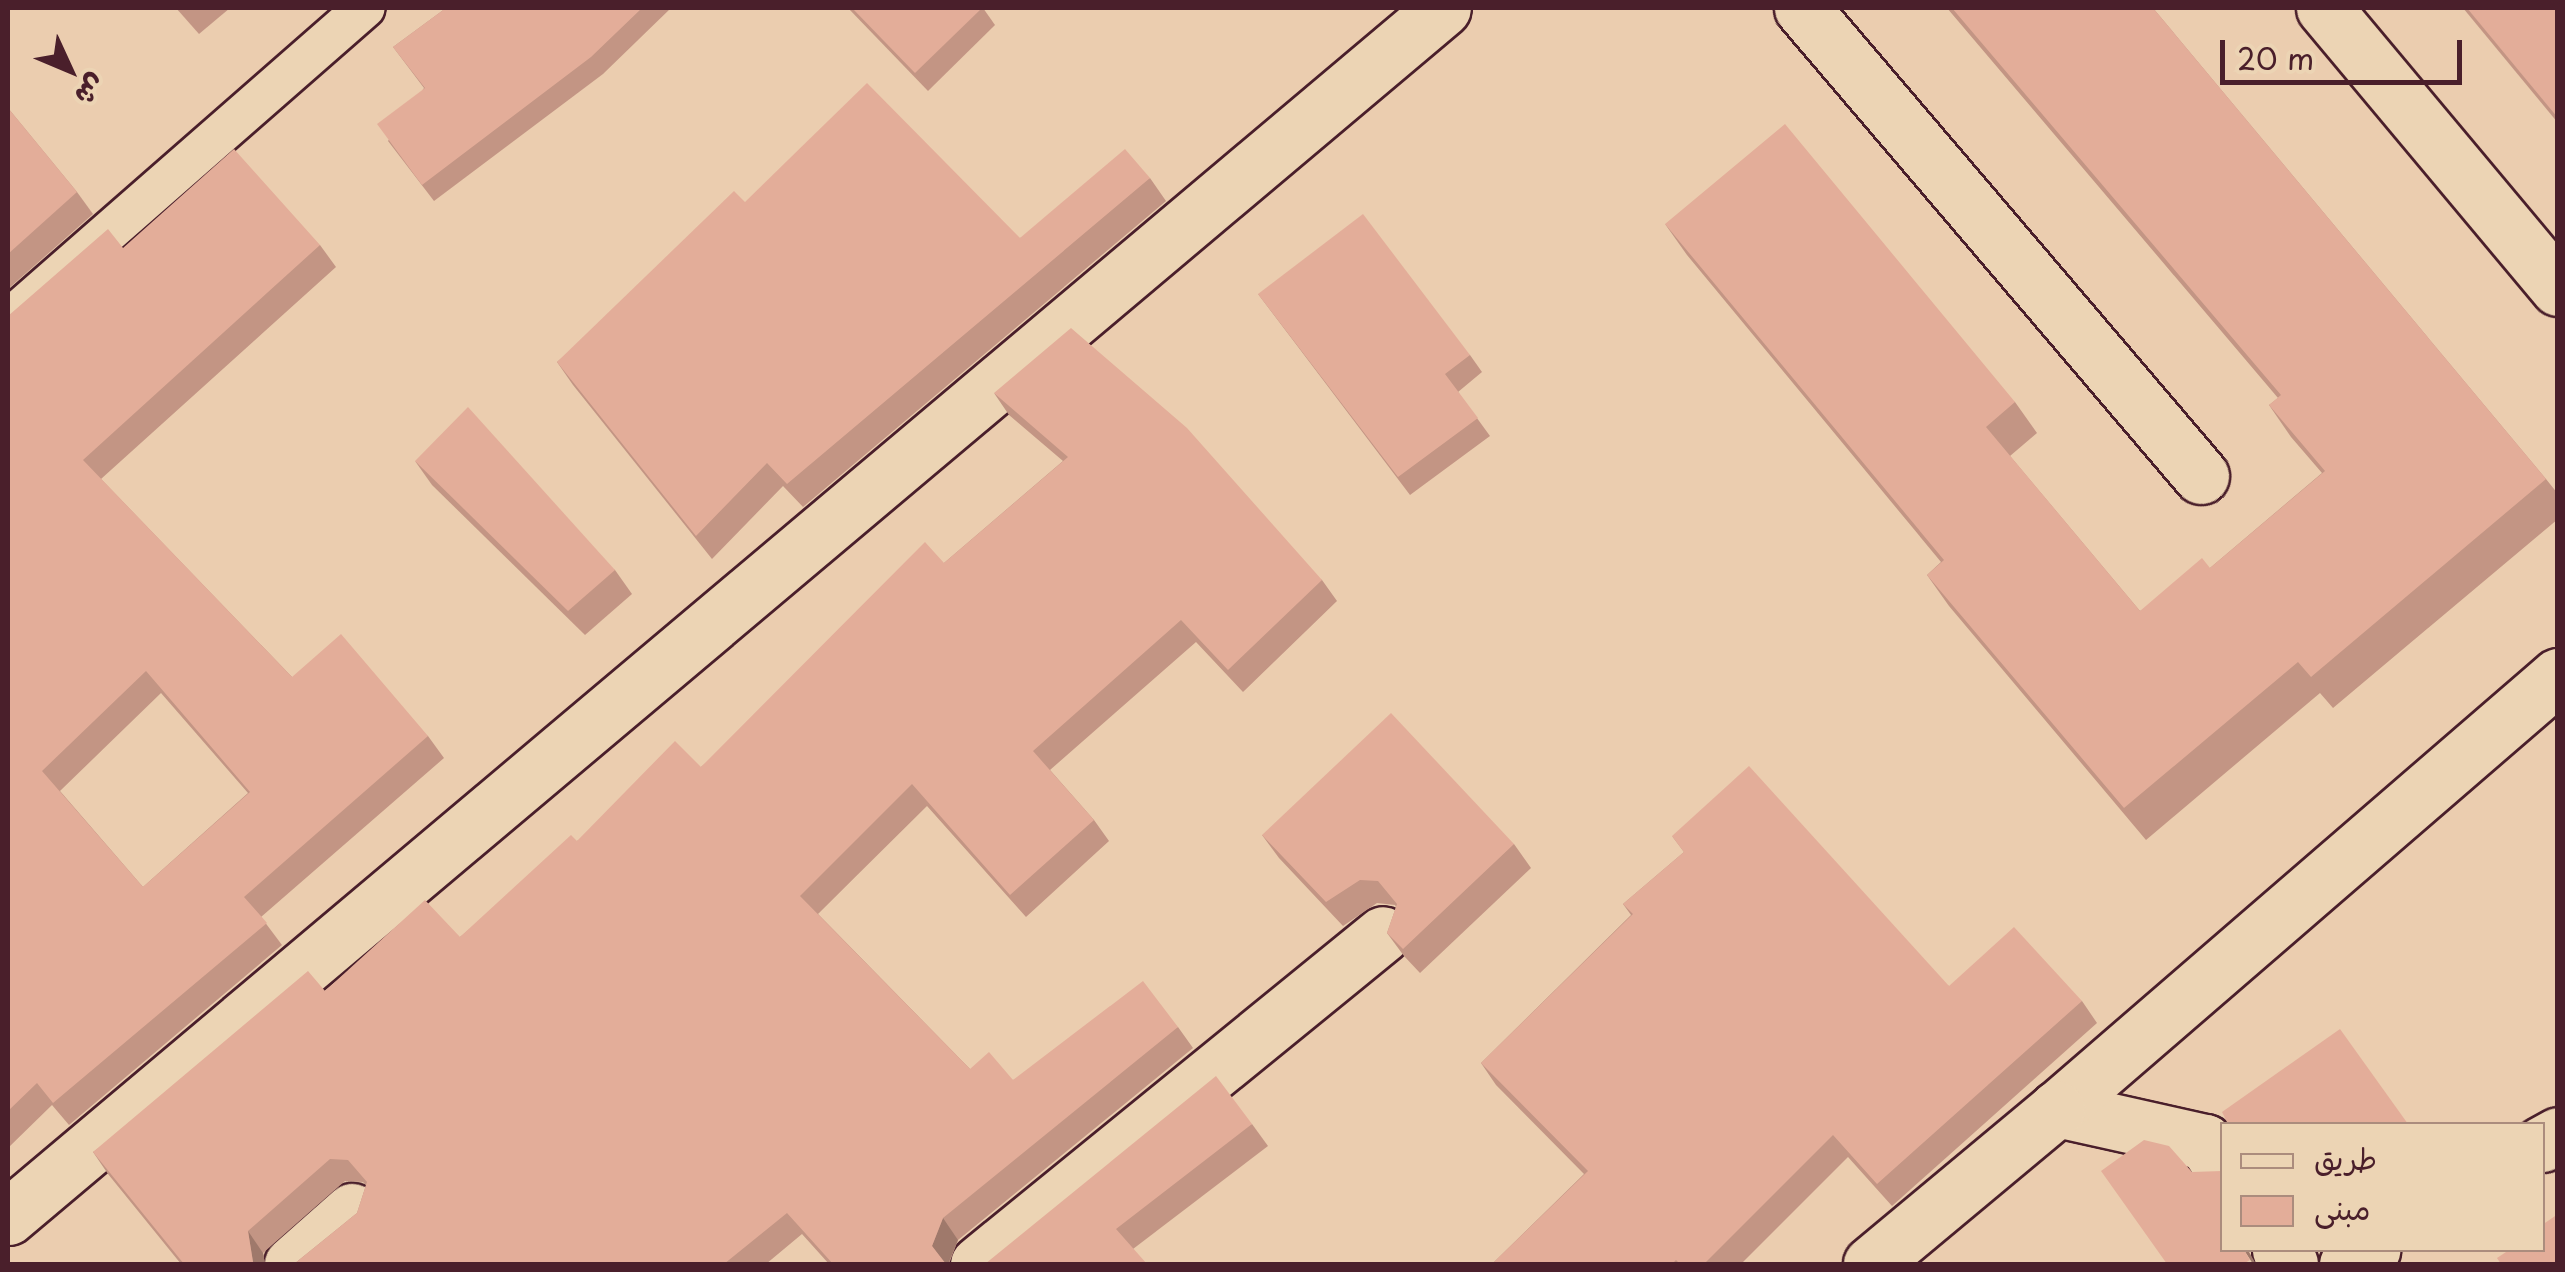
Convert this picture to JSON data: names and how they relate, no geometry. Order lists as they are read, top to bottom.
{
  "legend": ["طريق", "مبنى"],
  "scale_bar": "20 m",
  "north": "bottom right"
}
